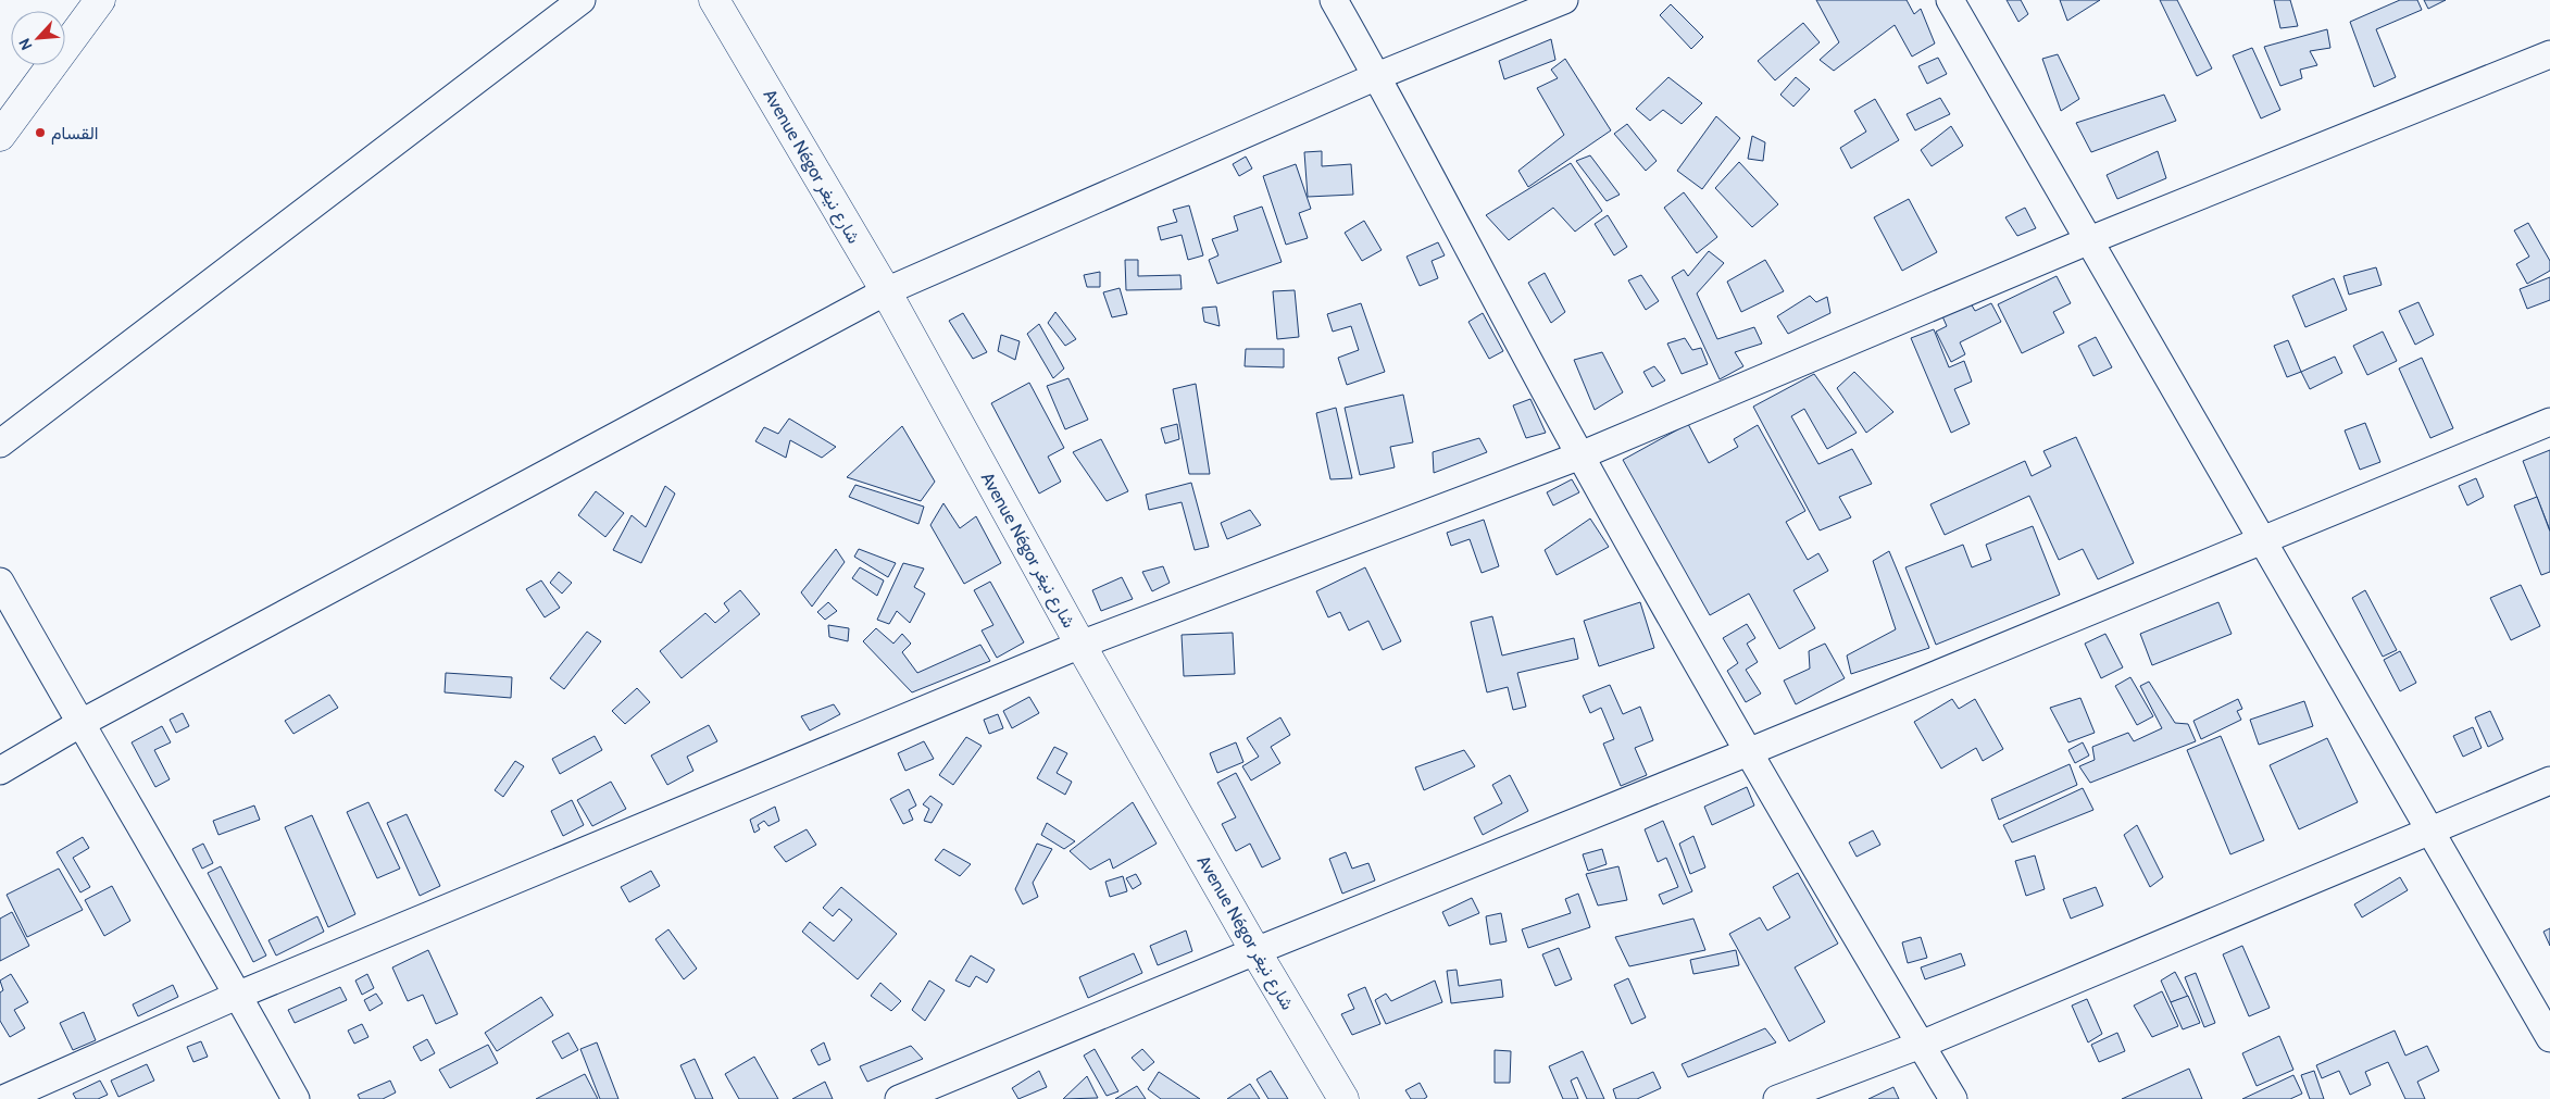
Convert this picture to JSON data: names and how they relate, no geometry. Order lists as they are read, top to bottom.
{
  "streets": {
    "main road": ["Avenue Négor شارع نيغر"]
  },
  "places": ["القسام"],
  "north": "bottom left"
}
